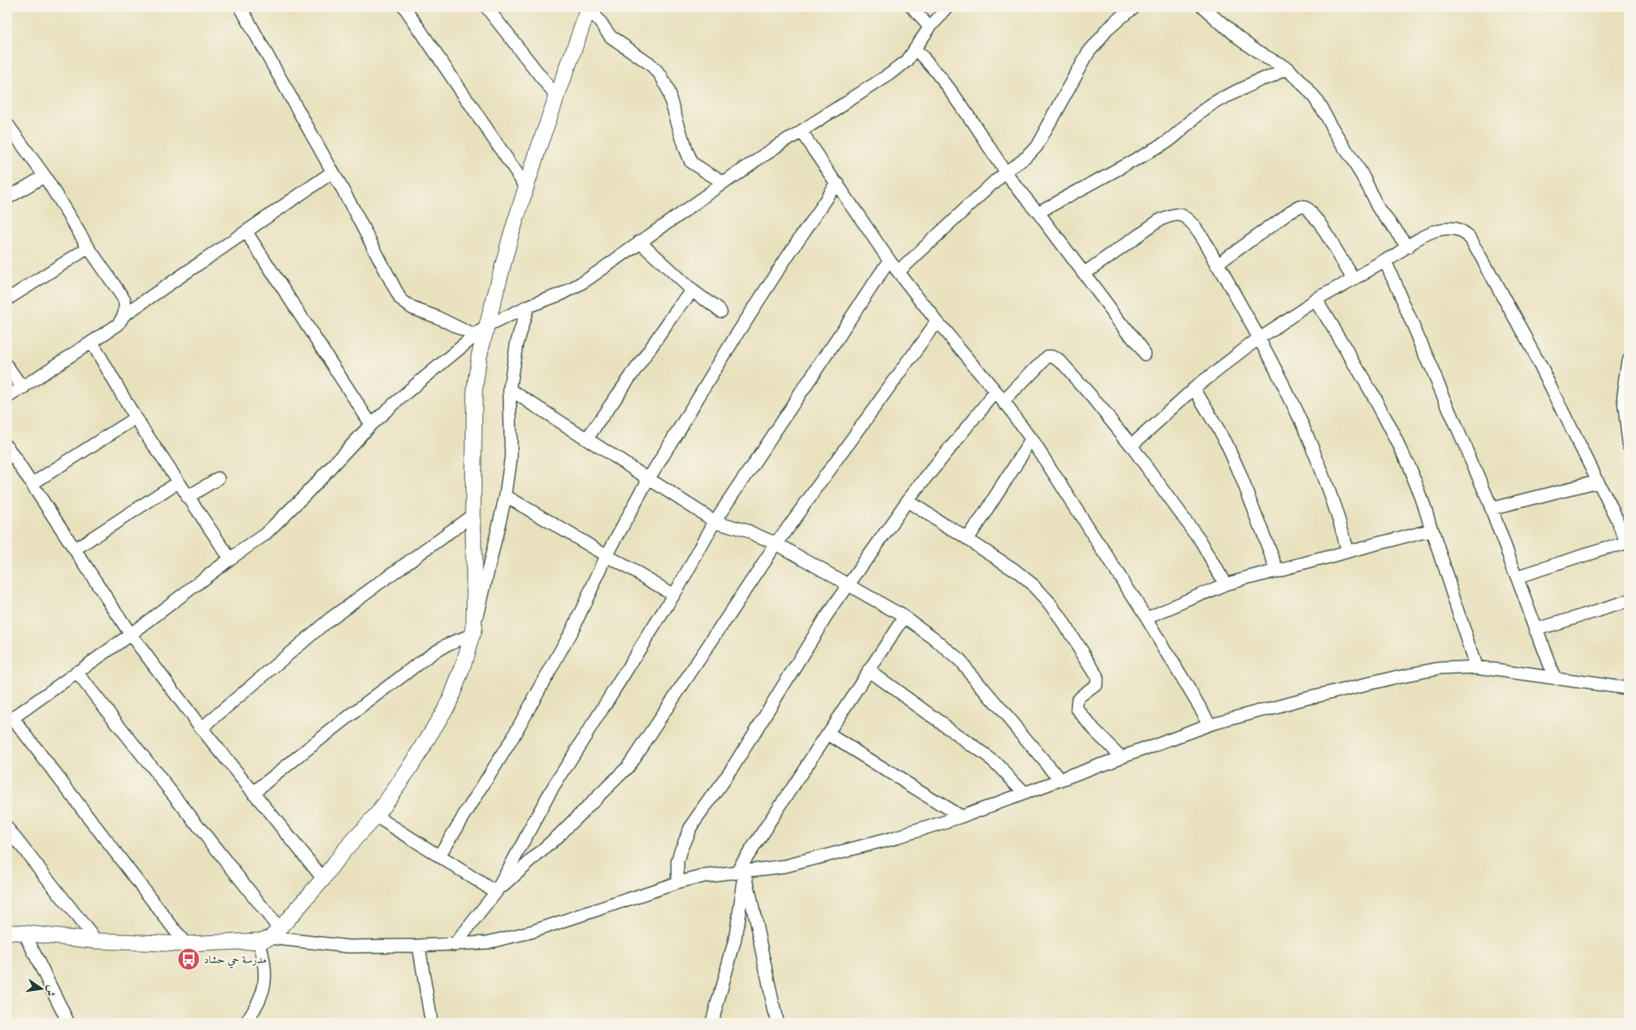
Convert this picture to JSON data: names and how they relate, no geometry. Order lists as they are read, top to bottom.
{
  "places": {
    "bus stop": ["مدرسة حي حشاد"]
  },
  "north": "right"
}
